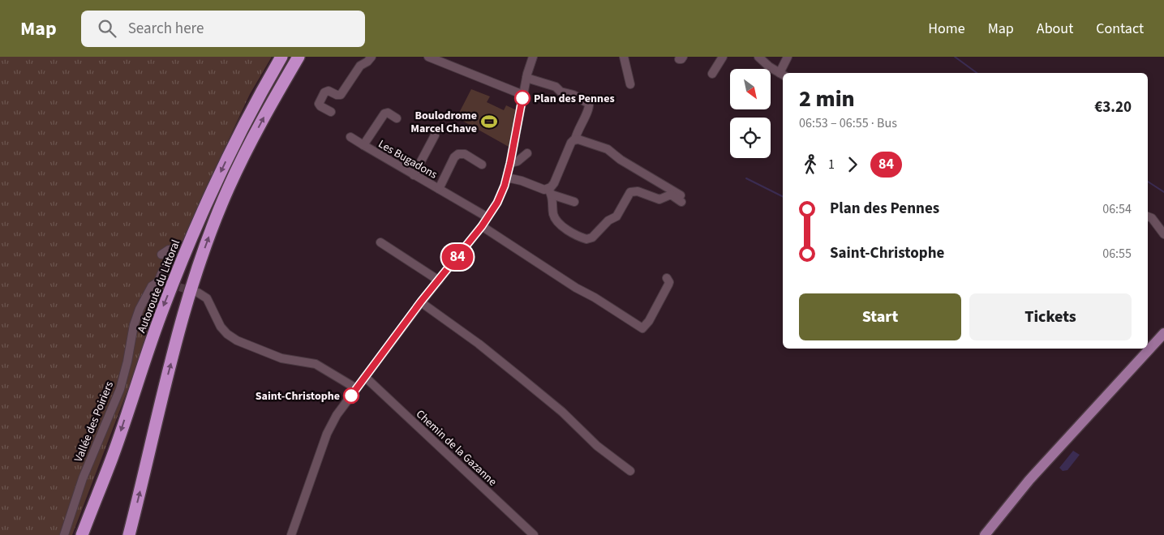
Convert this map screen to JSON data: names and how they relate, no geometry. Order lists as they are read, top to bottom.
{
  "streets": {
    "highway": ["Autoroute du Littoral"],
    "street": ["Les Bugadons", "Vallée des Poiriers", "Chemin de la Gazanne"]
  },
  "places": {
    "other": ["Plan des Pennes", "Saint-Christophe"],
    "sports": ["Boulodrome Marcel Chave"]
  },
  "lines": ["bus line 84"],
  "north": "bottom right",
  "page": {
    "header": "Map",
    "search": "Search here",
    "nav": [
      "Home",
      "Map",
      "About",
      "Contact"
    ],
    "on_map": "84",
    "heading": ["2 min", "06:53 – 06:55 · Bus", "€3.20"],
    "legs": ["1", "84"],
    "list": [
      {
        "name": "Plan des Pennes",
        "value": "06:54"
      },
      {
        "name": "Saint-Christophe",
        "value": "06:55"
      }
    ],
    "buttons": ["Start", "Tickets"]
  }
}
